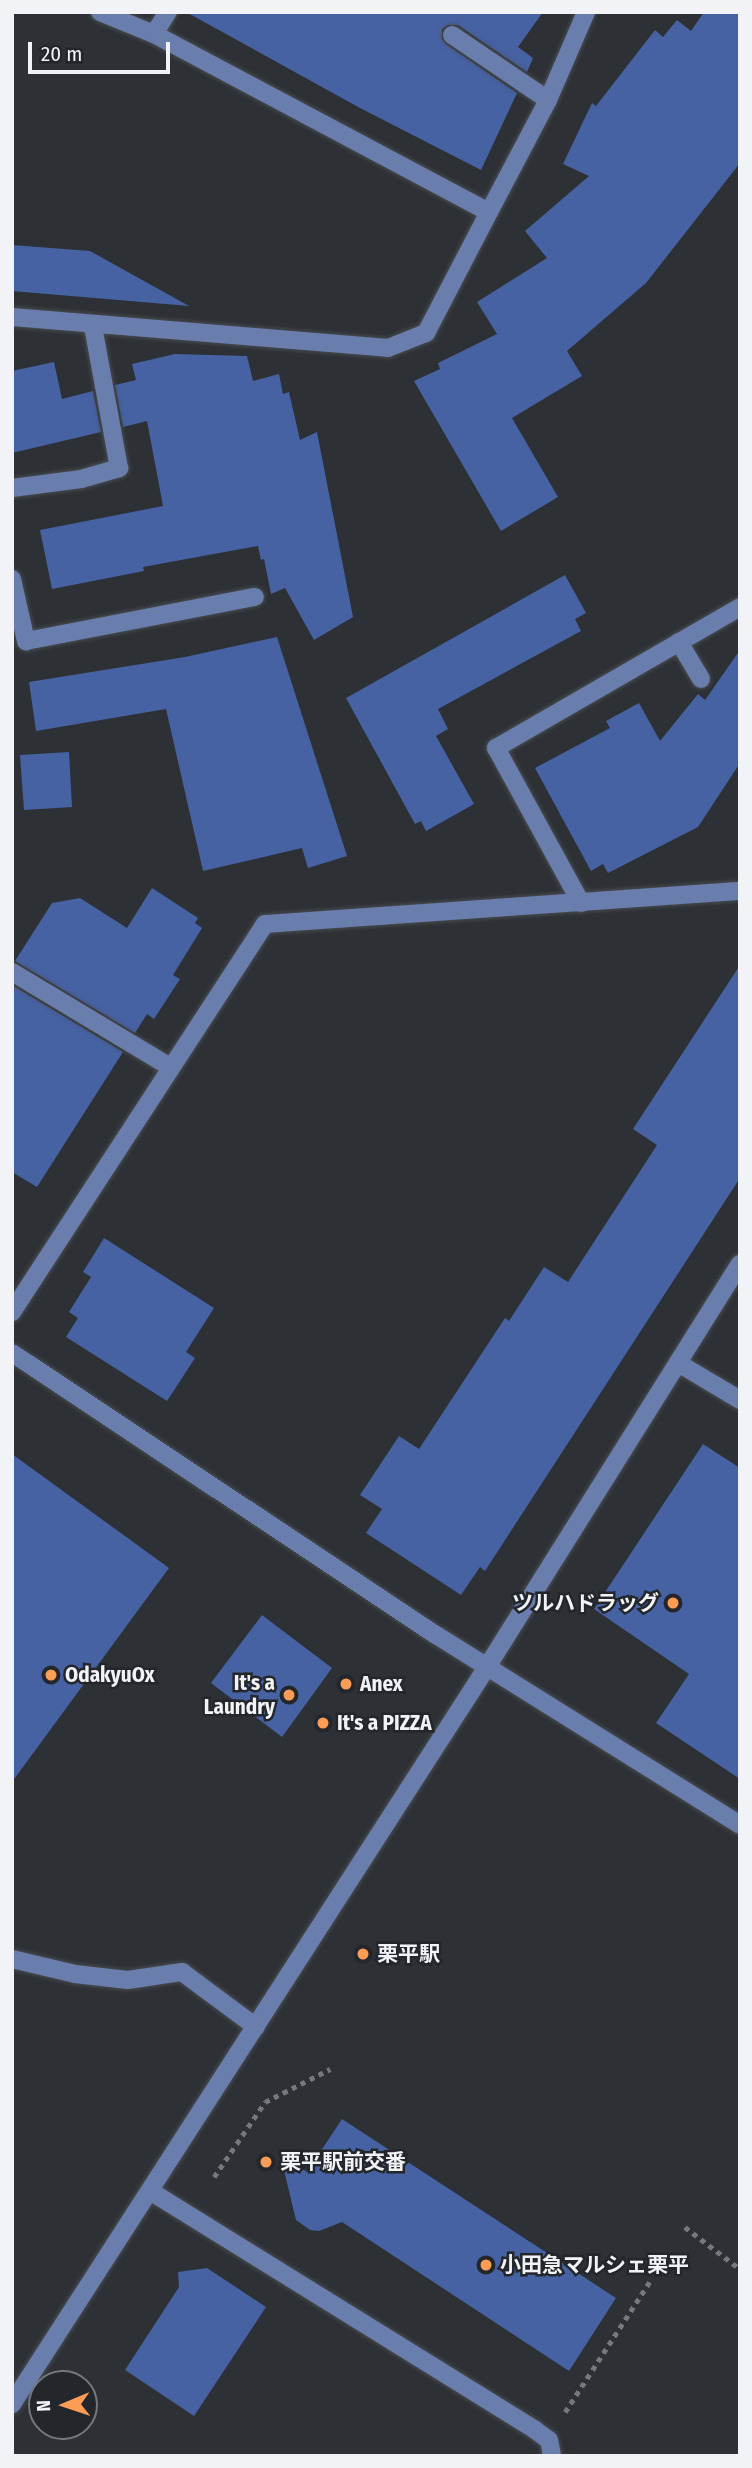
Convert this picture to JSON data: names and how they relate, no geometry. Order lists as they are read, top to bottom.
{
  "places": [
    "ツルハドラッグ",
    "OdakyuOx",
    "Anex",
    "It's a Laundry",
    "It's a PIZZA",
    "栗平駅",
    "栗平駅前交番",
    "小田急マルシェ栗平"
  ],
  "scale_bar": "20 m",
  "north": "left"
}
